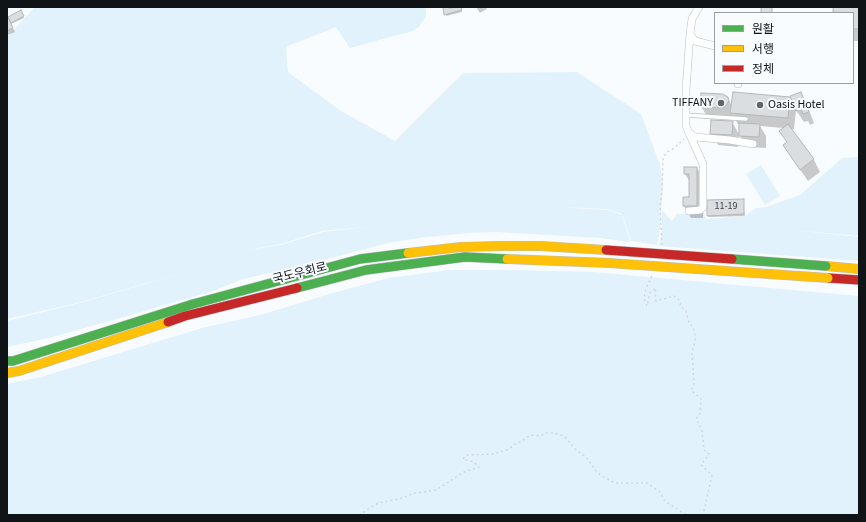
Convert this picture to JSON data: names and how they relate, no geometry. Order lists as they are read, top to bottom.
{
  "streets": {
    "highway": ["국도우회로"]
  },
  "places": ["TIFFANY", "Oasis Hotel"],
  "house_numbers": ["11-19"],
  "legend": ["원활", "서행", "정체"]
}
